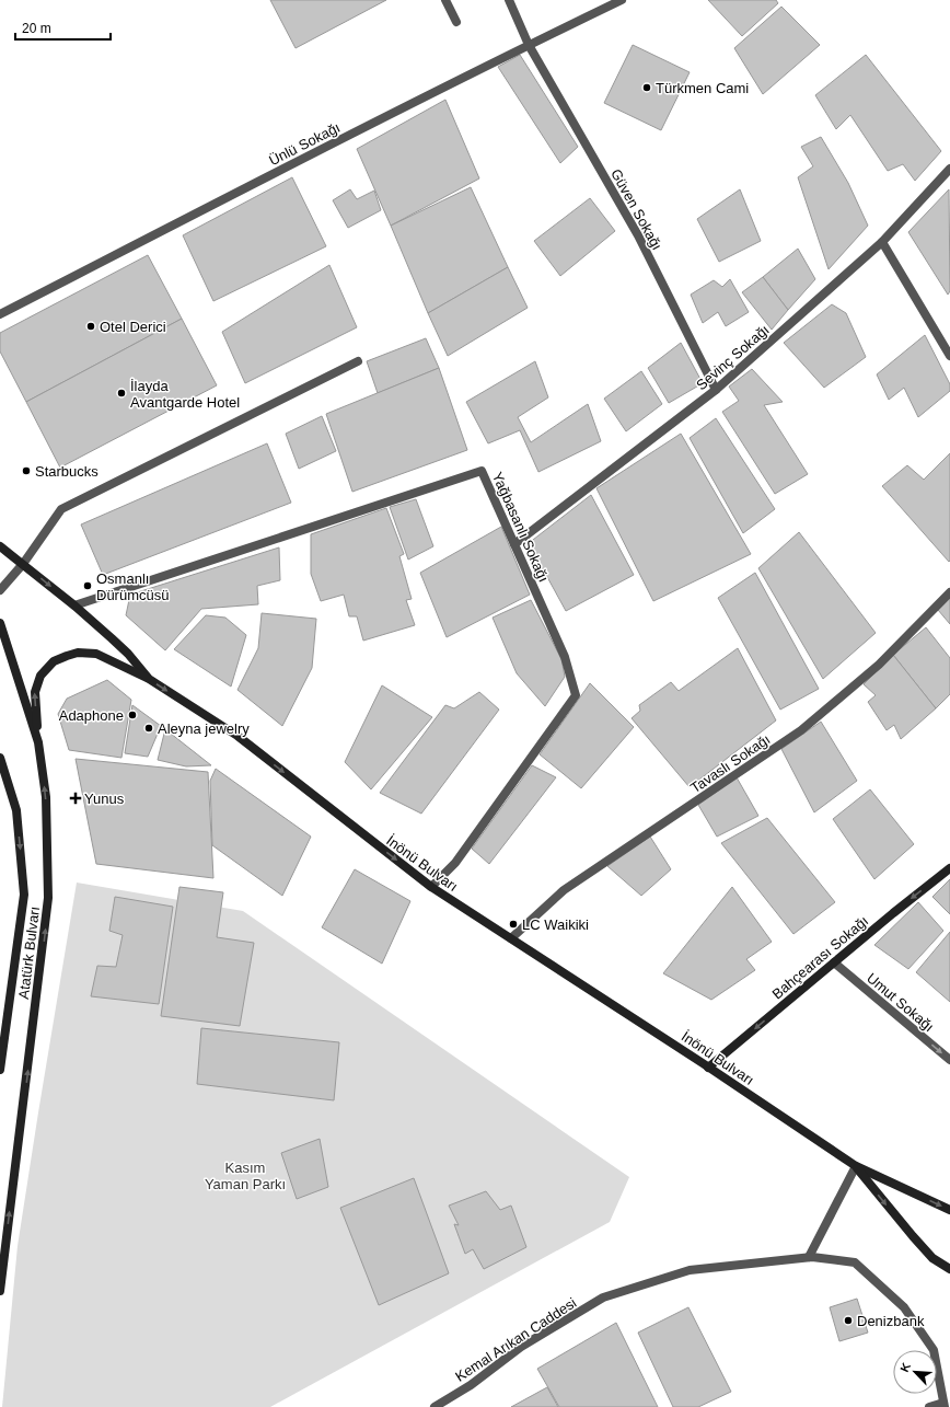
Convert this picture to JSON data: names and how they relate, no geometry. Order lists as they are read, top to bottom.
{
  "streets": {
    "street": [
      "Ünlü Sokağı",
      "Güven Sokağı",
      "Sevinç Sokağı",
      "Yağbasanlı Sokağı",
      "Tavaslı Sokağı",
      "İnönü Bulvarı",
      "Atatürk Bulvarı",
      "Bahçearası Sokağı",
      "Umut Sokağı",
      "Kemal Arıkan Caddesi"
    ]
  },
  "crossings": [
    ["Ünlü Sokağı", "Güven Sokağı"],
    ["Güven Sokağı", "Sevinç Sokağı"],
    ["Sevinç Sokağı", "Yağbasanlı Sokağı"],
    ["Yağbasanlı Sokağı", "İnönü Bulvarı"],
    ["Tavaslı Sokağı", "İnönü Bulvarı"],
    ["İnönü Bulvarı", "Bahçearası Sokağı"],
    ["Bahçearası Sokağı", "Umut Sokağı"]
  ],
  "one_way": ["İnönü Bulvarı", "Bahçearası Sokağı", "Umut Sokağı"],
  "parks": ["Kasım Yaman Parkı"],
  "places": {
    "other": [
      "Türkmen Cami",
      "Otel Derici",
      "İlayda Avantgarde Hotel",
      "Starbucks",
      "Osmanlı Dürümcüsü",
      "Adaphone",
      "Aleyna jewelry",
      "LC Waikiki",
      "Denizbank"
    ],
    "health": ["Yunus"]
  },
  "scale_bar": "20 m",
  "north": "top left"
}
